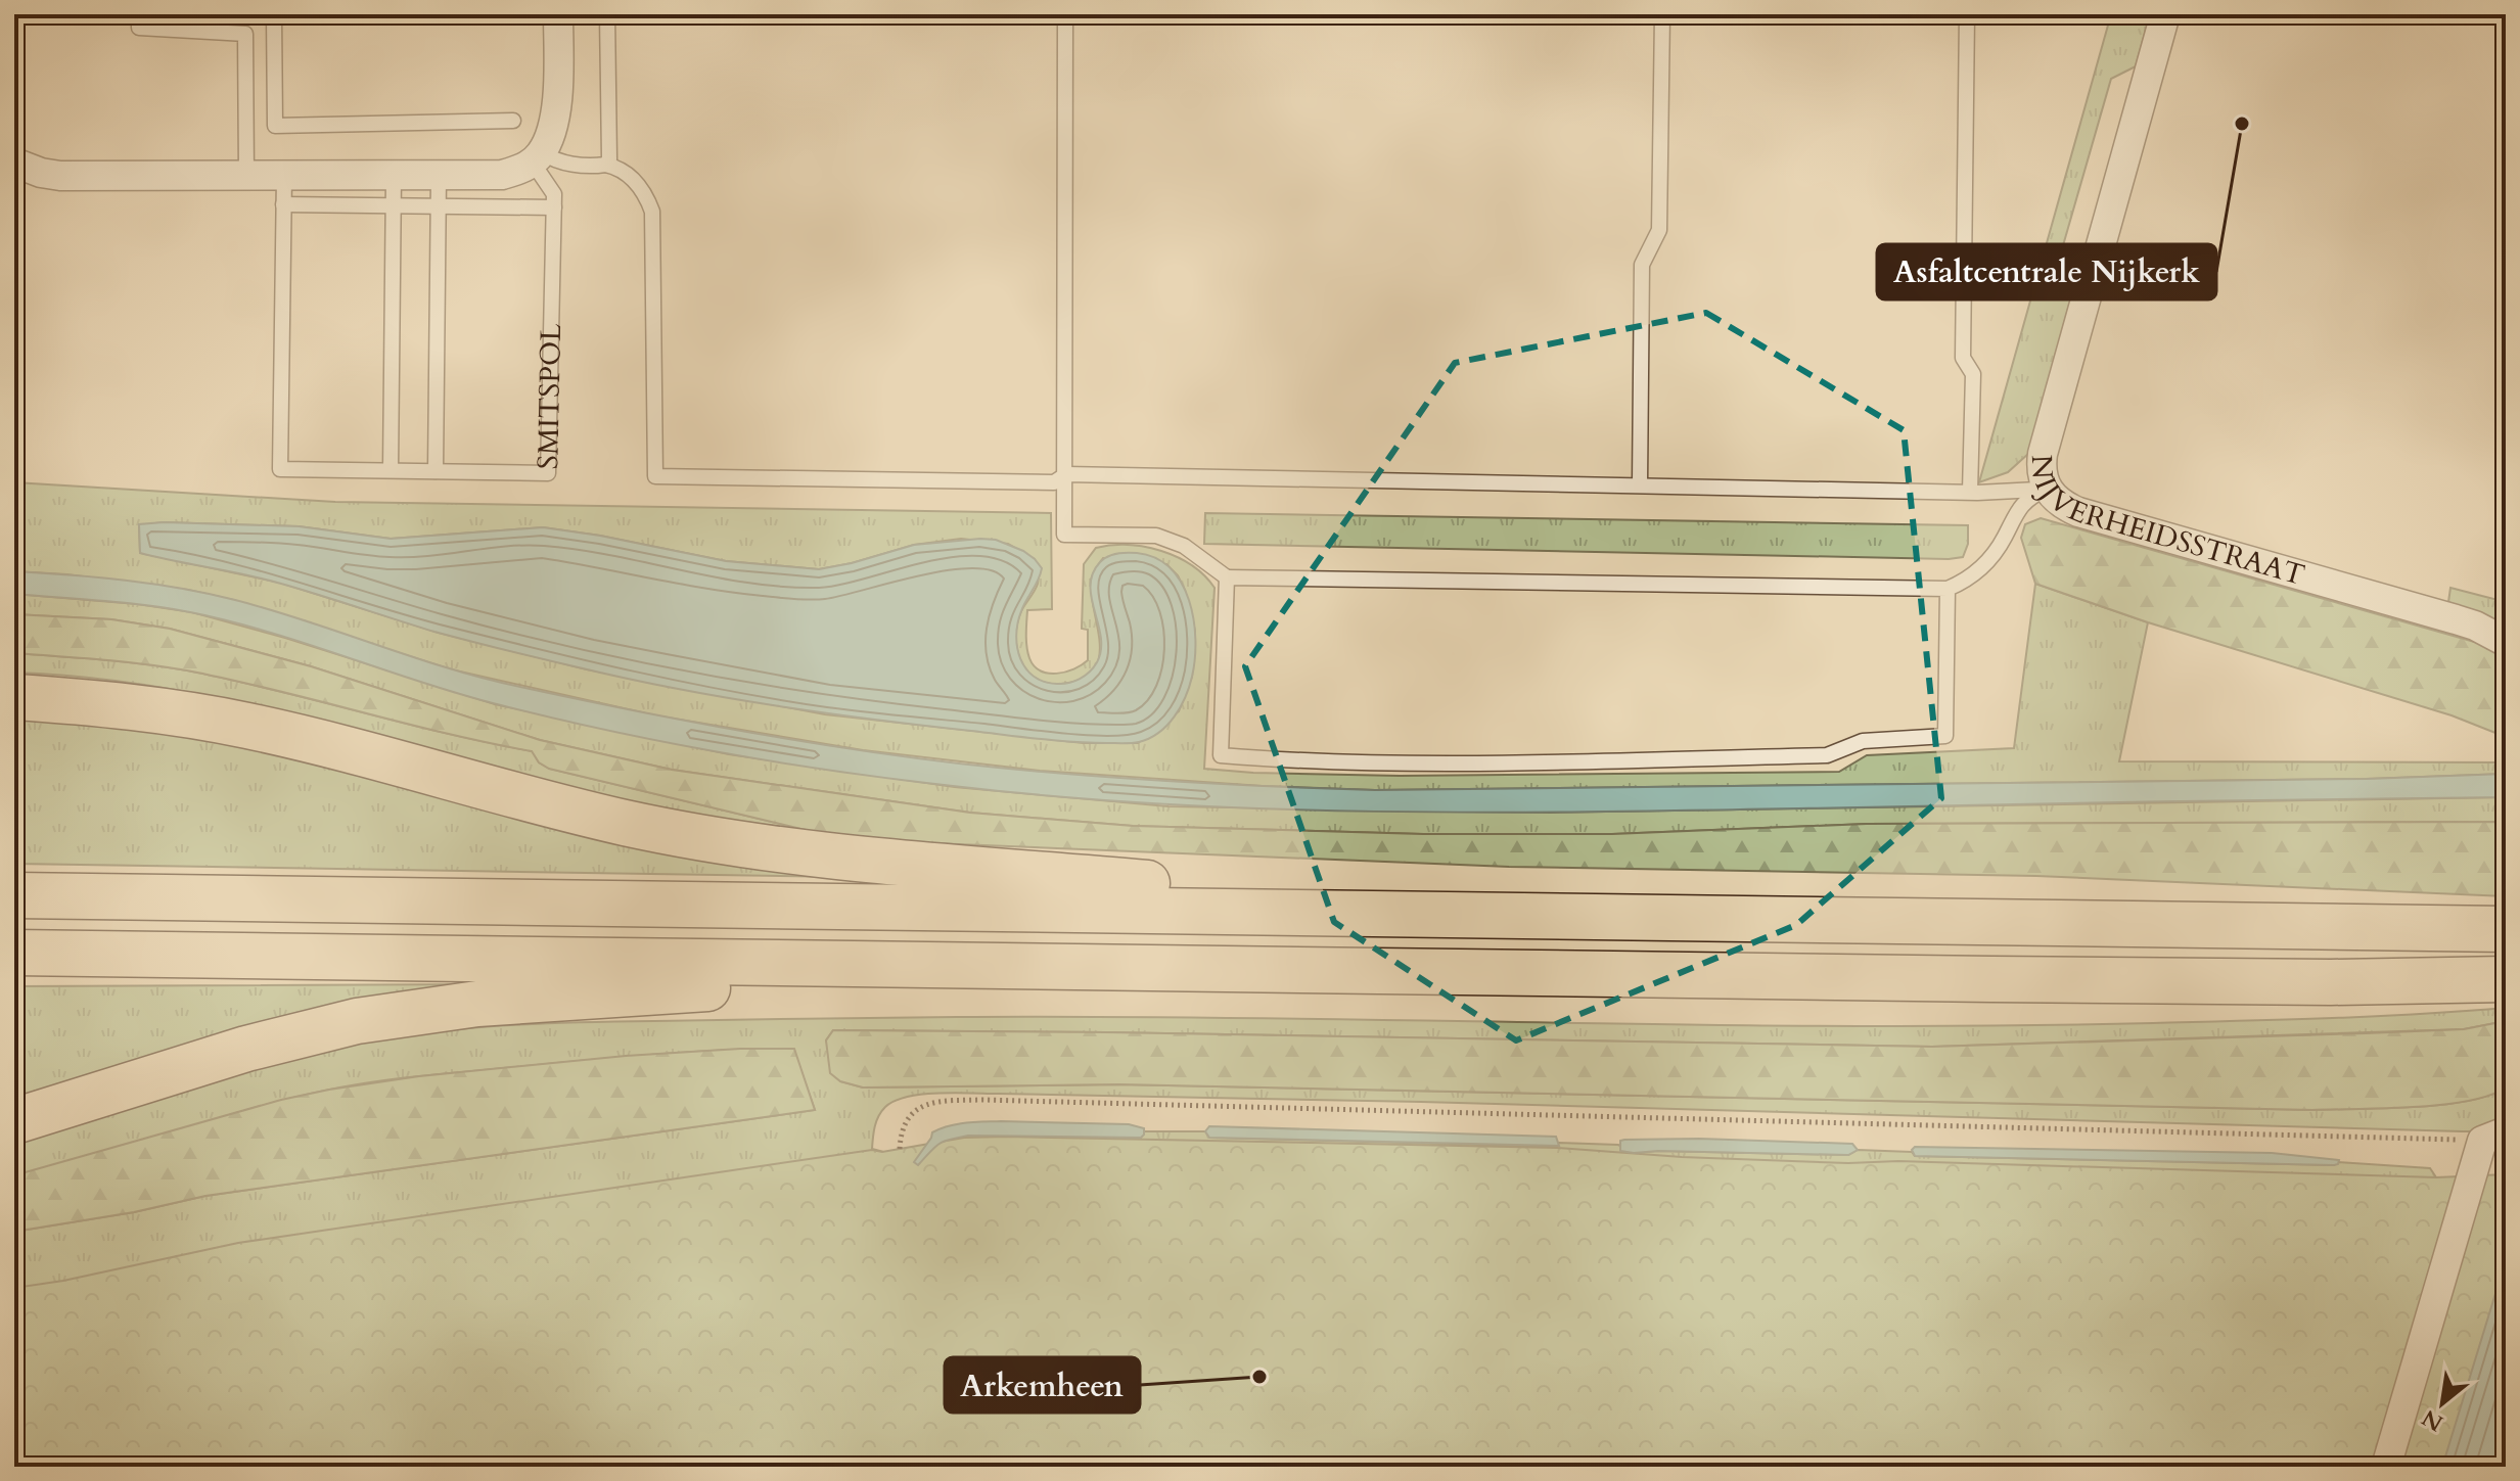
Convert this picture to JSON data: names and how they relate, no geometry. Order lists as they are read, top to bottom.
{
  "streets": {
    "street": ["NIJVERHEIDSSTRAAT"],
    "lane": ["SMITSPOL"]
  },
  "places": ["Asfaltcentrale Nijkerk", "Arkemheen"],
  "north": "bottom left"
}
